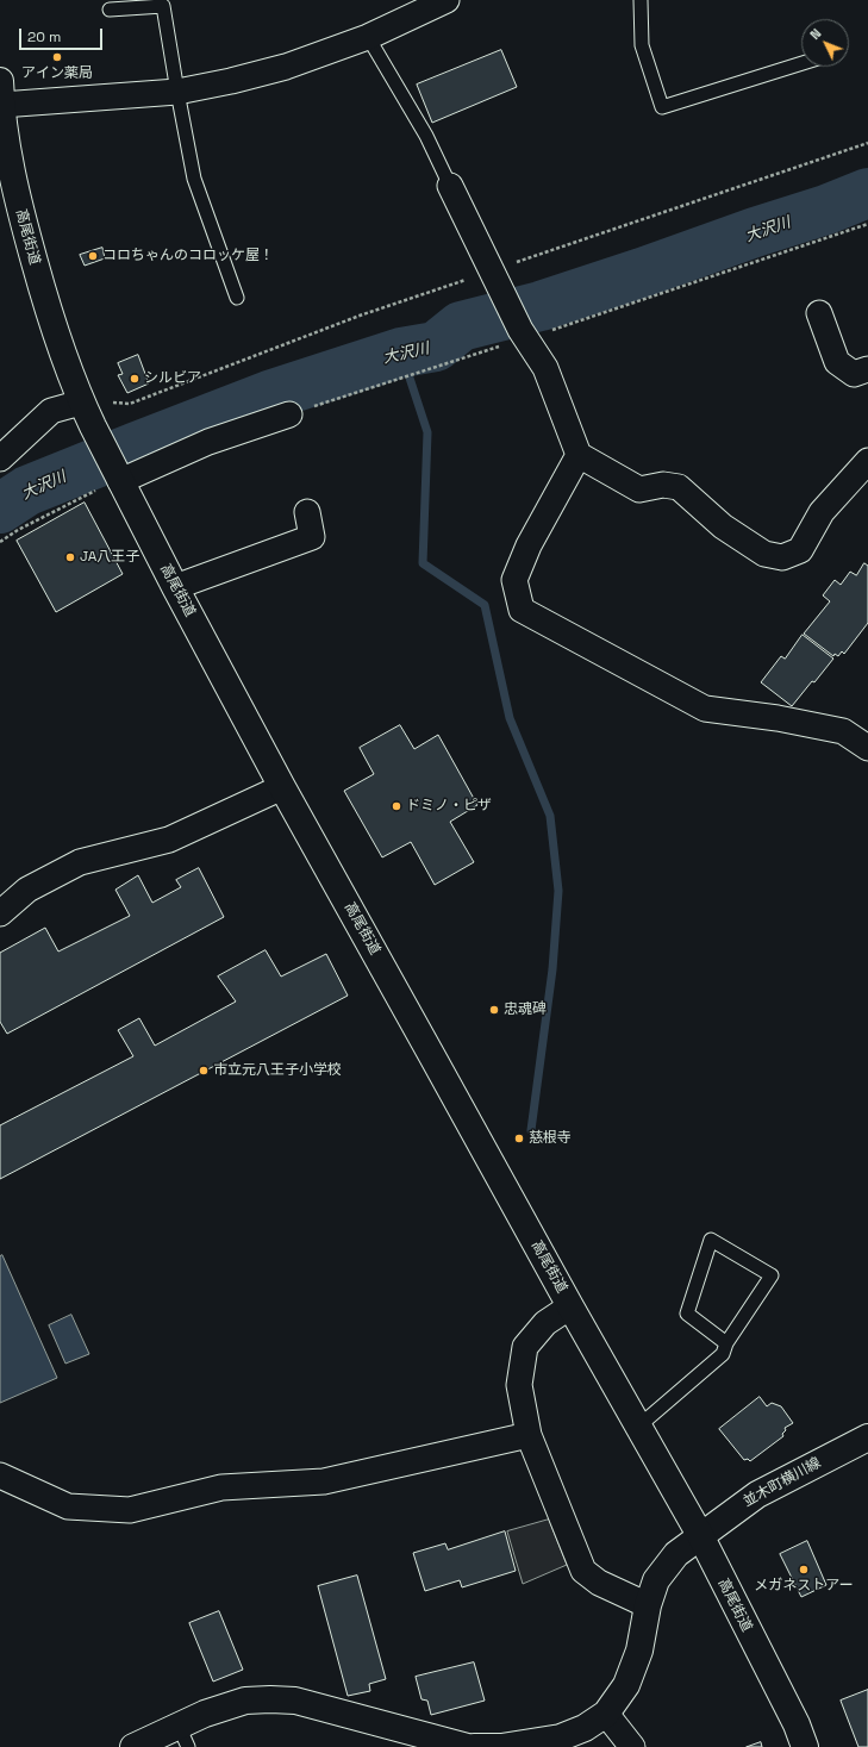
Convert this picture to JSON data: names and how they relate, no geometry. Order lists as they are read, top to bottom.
{
  "streets": {
    "main road": ["高尾街道", "並木町横川線"]
  },
  "crossings": [
    ["高尾街道", "並木町横川線"]
  ],
  "water": ["大沢川"],
  "places": [
    "アイン薬局",
    "コロちゃんのコロッケ屋！",
    "シルビア",
    "JA八王子",
    "ドミノ・ピザ",
    "忠魂碑",
    "市立元八王子小学校",
    "慈根寺",
    "メガネストアー"
  ],
  "scale_bar": "20 m",
  "north": "top left"
}
